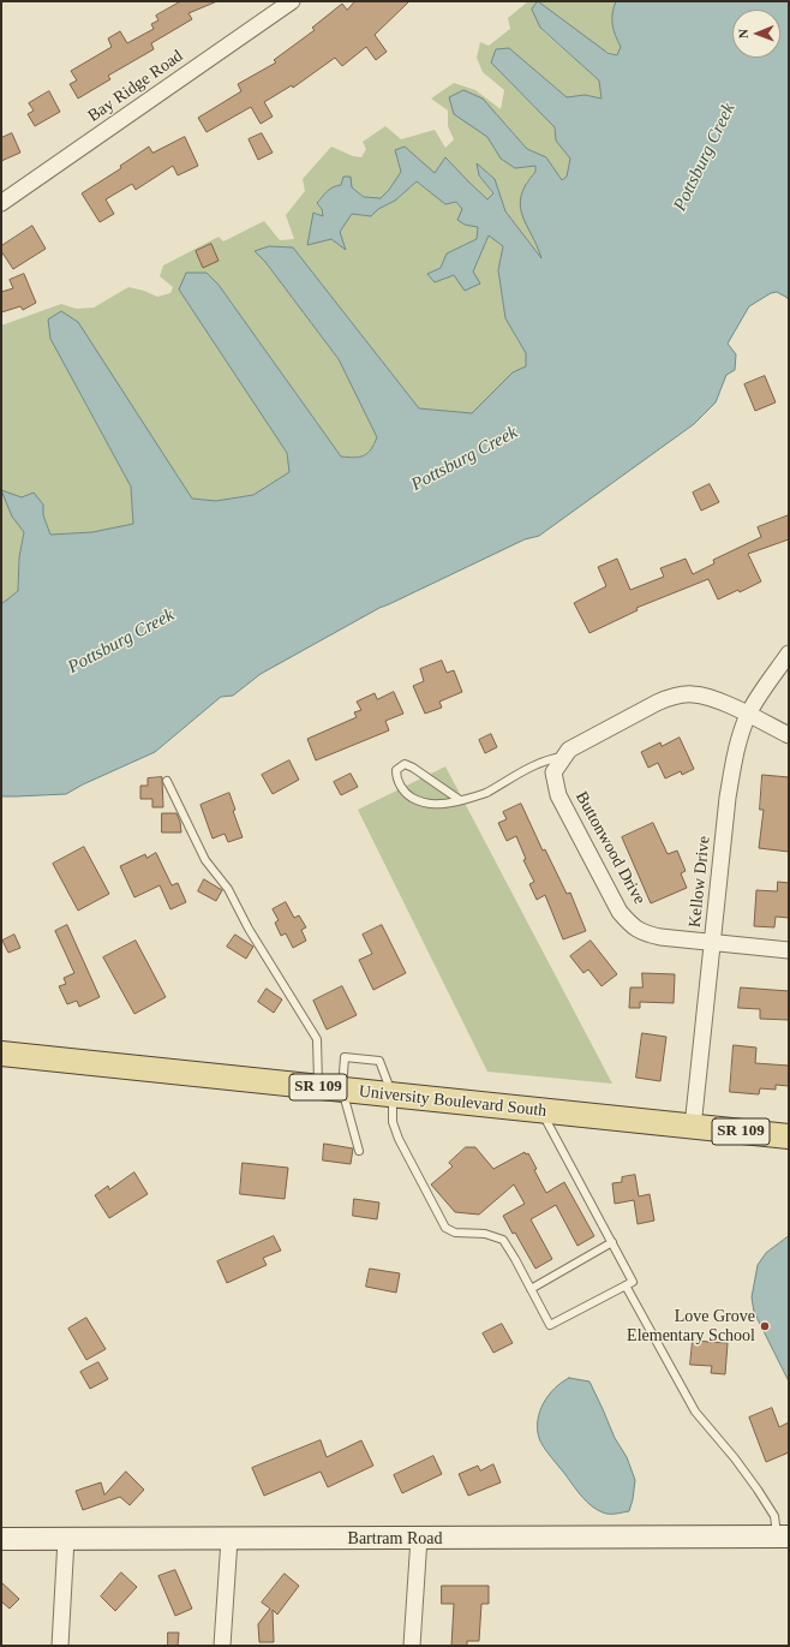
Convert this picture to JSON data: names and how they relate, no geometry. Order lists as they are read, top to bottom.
{
  "streets": {
    "main road": ["SR 109", "University Boulevard South"],
    "street": [
      "Bay Ridge Road",
      "Buttonwood Drive",
      "Kellow Drive",
      "Bartram Road"
    ]
  },
  "crossings": [
    ["Buttonwood Drive", "Kellow Drive"],
    ["Kellow Drive", "University Boulevard South"]
  ],
  "water": ["Pottsburg Creek"],
  "places": ["Love Grove Elementary School"],
  "north": "left"
}
